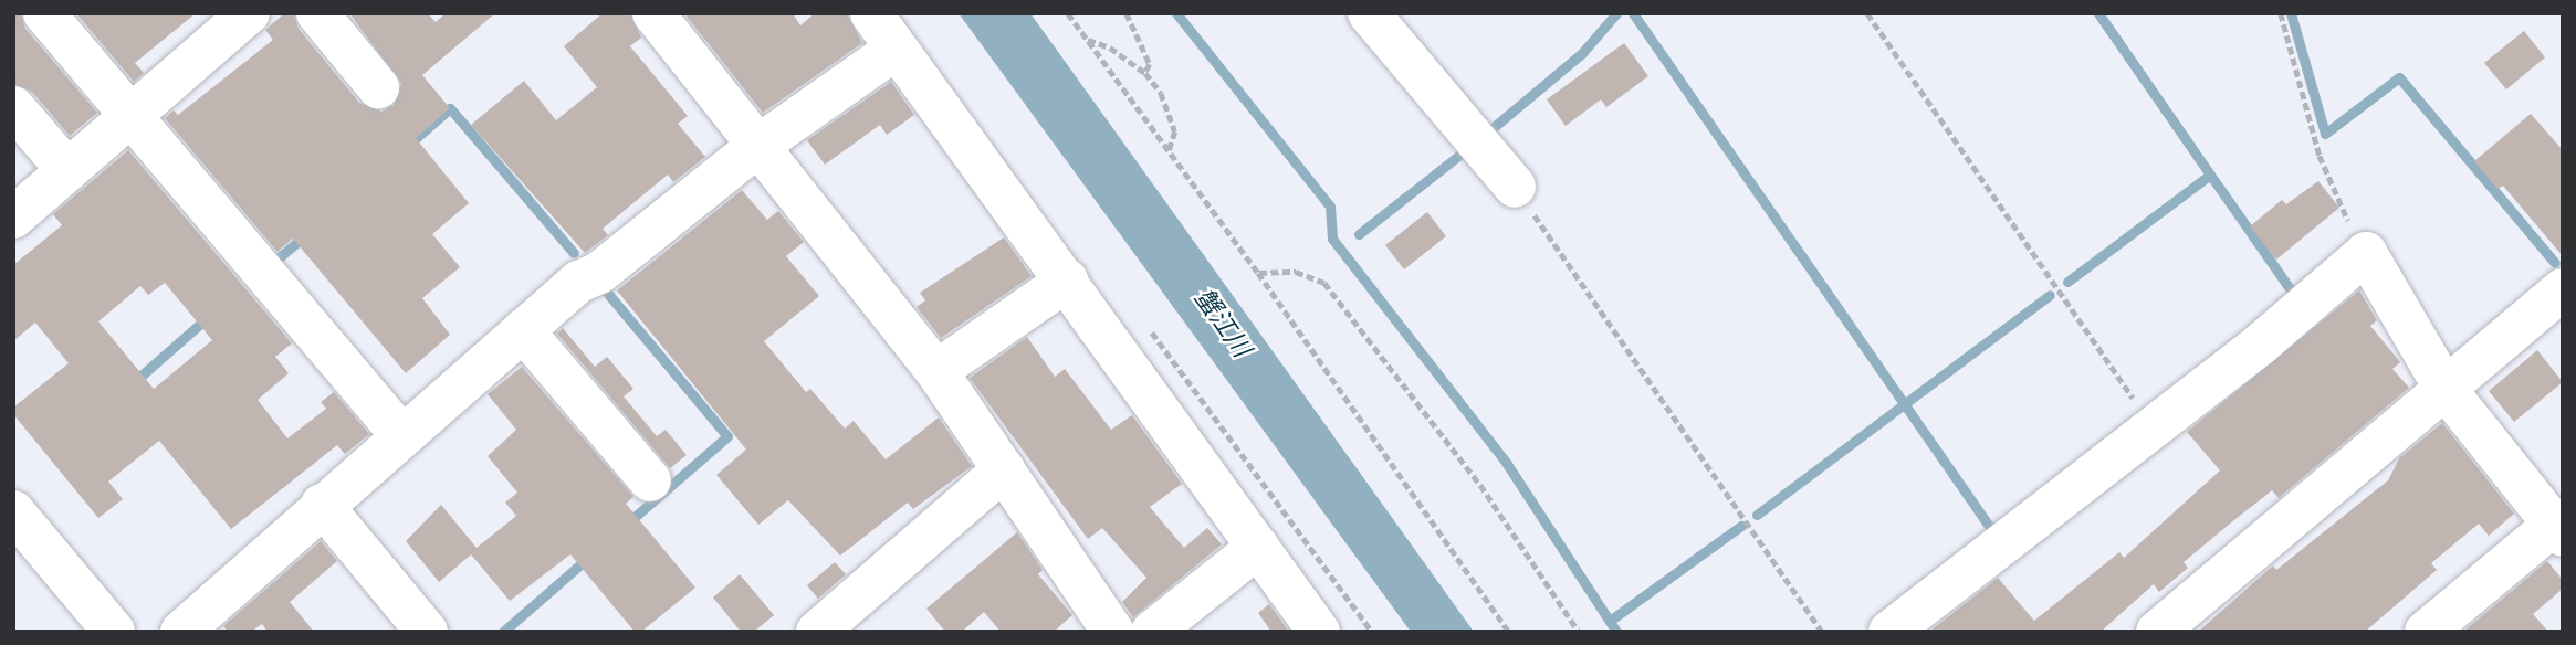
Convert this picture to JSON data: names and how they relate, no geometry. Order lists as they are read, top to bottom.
{
  "water": ["蟹江川"]
}
